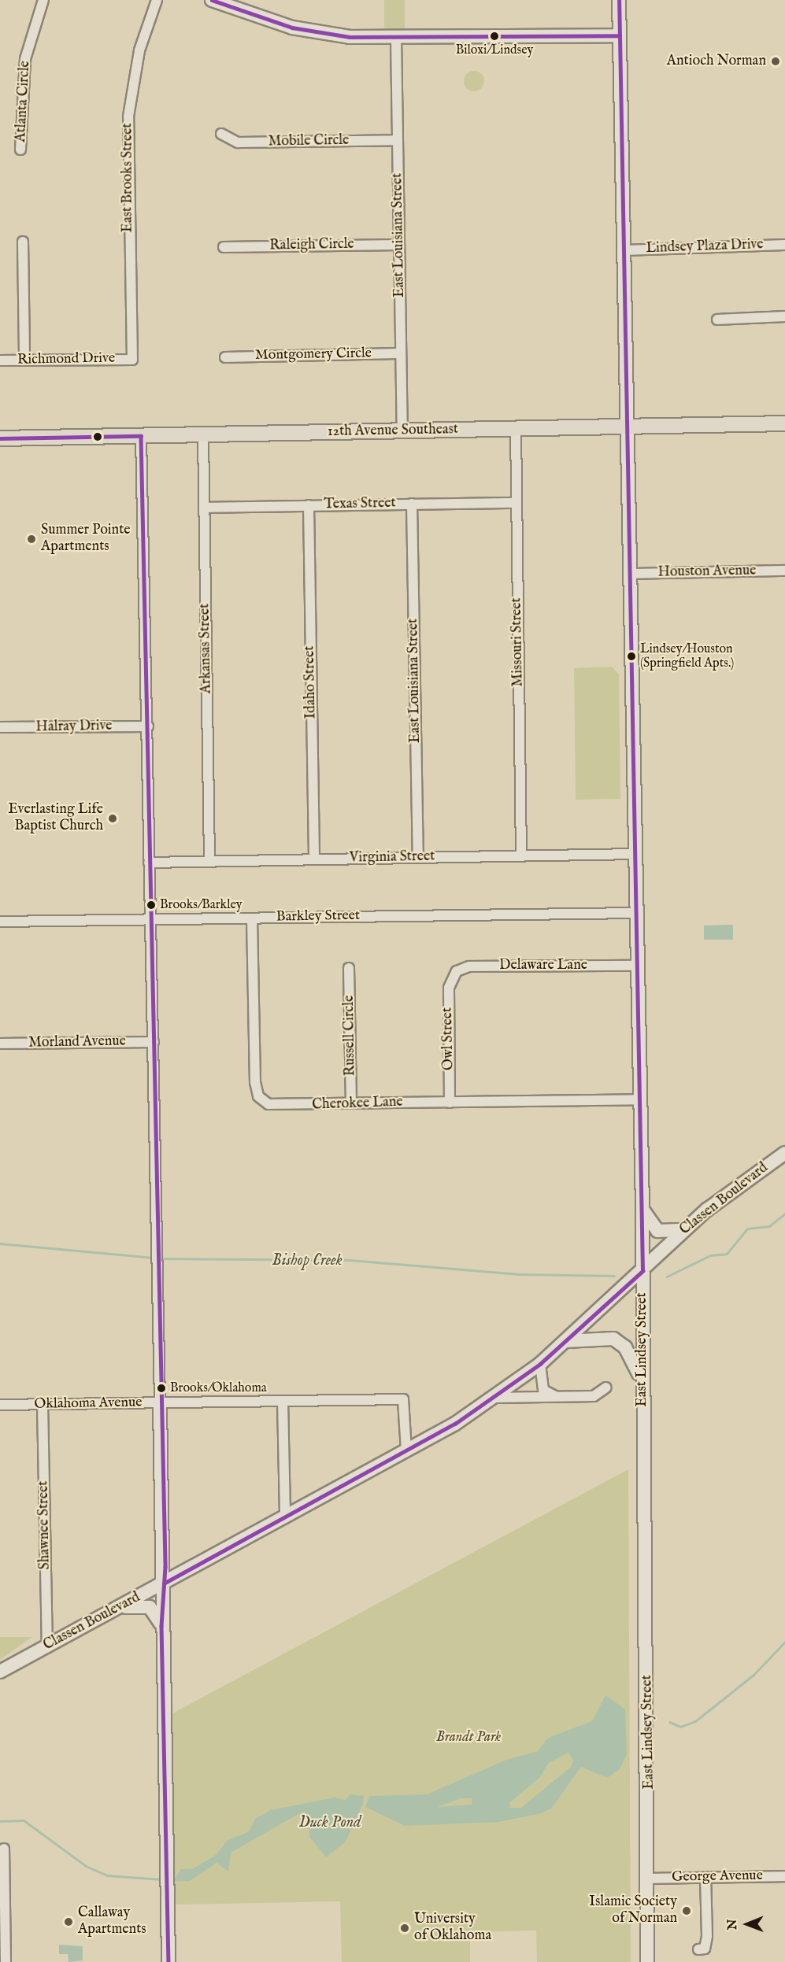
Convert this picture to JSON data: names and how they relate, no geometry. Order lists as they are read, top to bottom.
{
  "streets": {
    "main road": ["12th Avenue Southeast"],
    "street": [
      "Atlanta Circle",
      "Mobile Circle",
      "East Brooks Street",
      "East Louisiana Street",
      "Raleigh Circle",
      "Lindsey Plaza Drive",
      "Montgomery Circle",
      "Richmond Drive",
      "Texas Street",
      "Houston Avenue",
      "Missouri Street",
      "Arkansas Street",
      "Idaho Street",
      "Halray Drive",
      "Virginia Street",
      "Barkley Street",
      "Delaware Lane",
      "Russell Circle",
      "Owl Street",
      "Morland Avenue",
      "Cherokee Lane",
      "Classen Boulevard",
      "East Lindsey Street",
      "Oklahoma Avenue",
      "Shawnee Street",
      "George Avenue"
    ]
  },
  "crossings": [
    ["Mobile Circle", "East Louisiana Street"],
    ["East Brooks Street", "Richmond Drive"],
    ["East Louisiana Street", "Raleigh Circle"],
    ["East Louisiana Street", "Montgomery Circle"],
    ["East Louisiana Street", "12th Avenue Southeast"],
    ["East Louisiana Street", "Texas Street"],
    ["East Louisiana Street", "Virginia Street"],
    ["Lindsey Plaza Drive", "East Lindsey Street"],
    ["12th Avenue Southeast", "Missouri Street"],
    ["12th Avenue Southeast", "Arkansas Street"],
    ["12th Avenue Southeast", "East Lindsey Street"],
    ["Texas Street", "Missouri Street"],
    ["Texas Street", "Arkansas Street"],
    ["Texas Street", "Idaho Street"],
    ["Houston Avenue", "East Lindsey Street"],
    ["Missouri Street", "Virginia Street"],
    ["Arkansas Street", "Virginia Street"],
    ["Idaho Street", "Virginia Street"],
    ["Virginia Street", "East Lindsey Street"],
    ["Barkley Street", "Cherokee Lane"],
    ["Barkley Street", "East Lindsey Street"],
    ["Delaware Lane", "Owl Street"],
    ["Delaware Lane", "East Lindsey Street"],
    ["Russell Circle", "Cherokee Lane"],
    ["Owl Street", "Cherokee Lane"],
    ["Cherokee Lane", "East Lindsey Street"],
    ["Classen Boulevard", "East Lindsey Street"],
    ["Classen Boulevard", "Oklahoma Avenue"],
    ["Classen Boulevard", "Shawnee Street"],
    ["East Lindsey Street", "George Avenue"],
    ["Oklahoma Avenue", "Shawnee Street"]
  ],
  "water": ["Bishop Creek", "Duck Pond"],
  "parks": ["Brandt Park"],
  "places": [
    "Biloxi/Lindsey",
    "Antioch Norman",
    "Summer Pointe Apartments",
    "Lindsey/Houston (Springfield Apts.)",
    "Everlasting Life Baptist Church",
    "Brooks/Barkley",
    "Brooks/Oklahoma",
    "Islamic Society of Norman",
    "Callaway Apartments",
    "University of Oklahoma"
  ],
  "north": "left"
}
